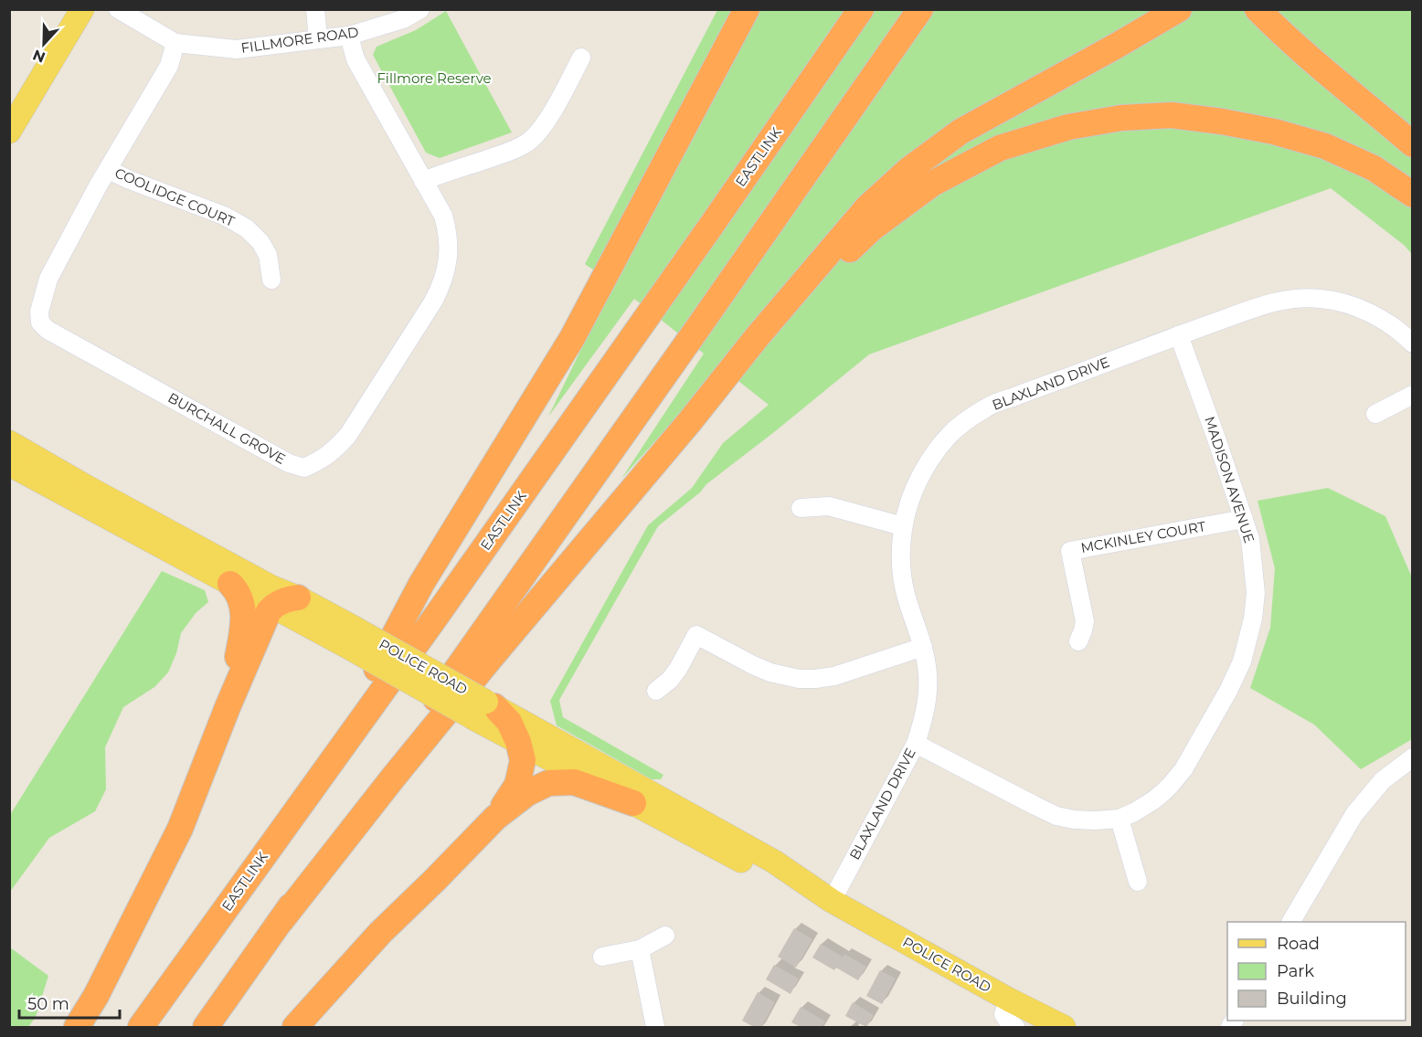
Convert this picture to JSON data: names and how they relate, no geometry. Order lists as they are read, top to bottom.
{
  "streets": {
    "highway": ["EASTLINK"],
    "main road": ["POLICE ROAD"],
    "street": [
      "FILLMORE ROAD",
      "COOLIDGE COURT",
      "BLAXLAND DRIVE",
      "BURCHALL GROVE",
      "MADISON AVENUE",
      "MCKINLEY COURT"
    ]
  },
  "crossings": [
    ["FILLMORE ROAD", "BURCHALL GROVE"],
    ["COOLIDGE COURT", "BURCHALL GROVE"],
    ["BLAXLAND DRIVE", "MADISON AVENUE"],
    ["BLAXLAND DRIVE", "POLICE ROAD"],
    ["MADISON AVENUE", "MCKINLEY COURT"]
  ],
  "parks": ["Fillmore Reserve"],
  "legend": ["Road", "Park", "Building"],
  "scale_bar": "50 m",
  "north": "bottom"
}
